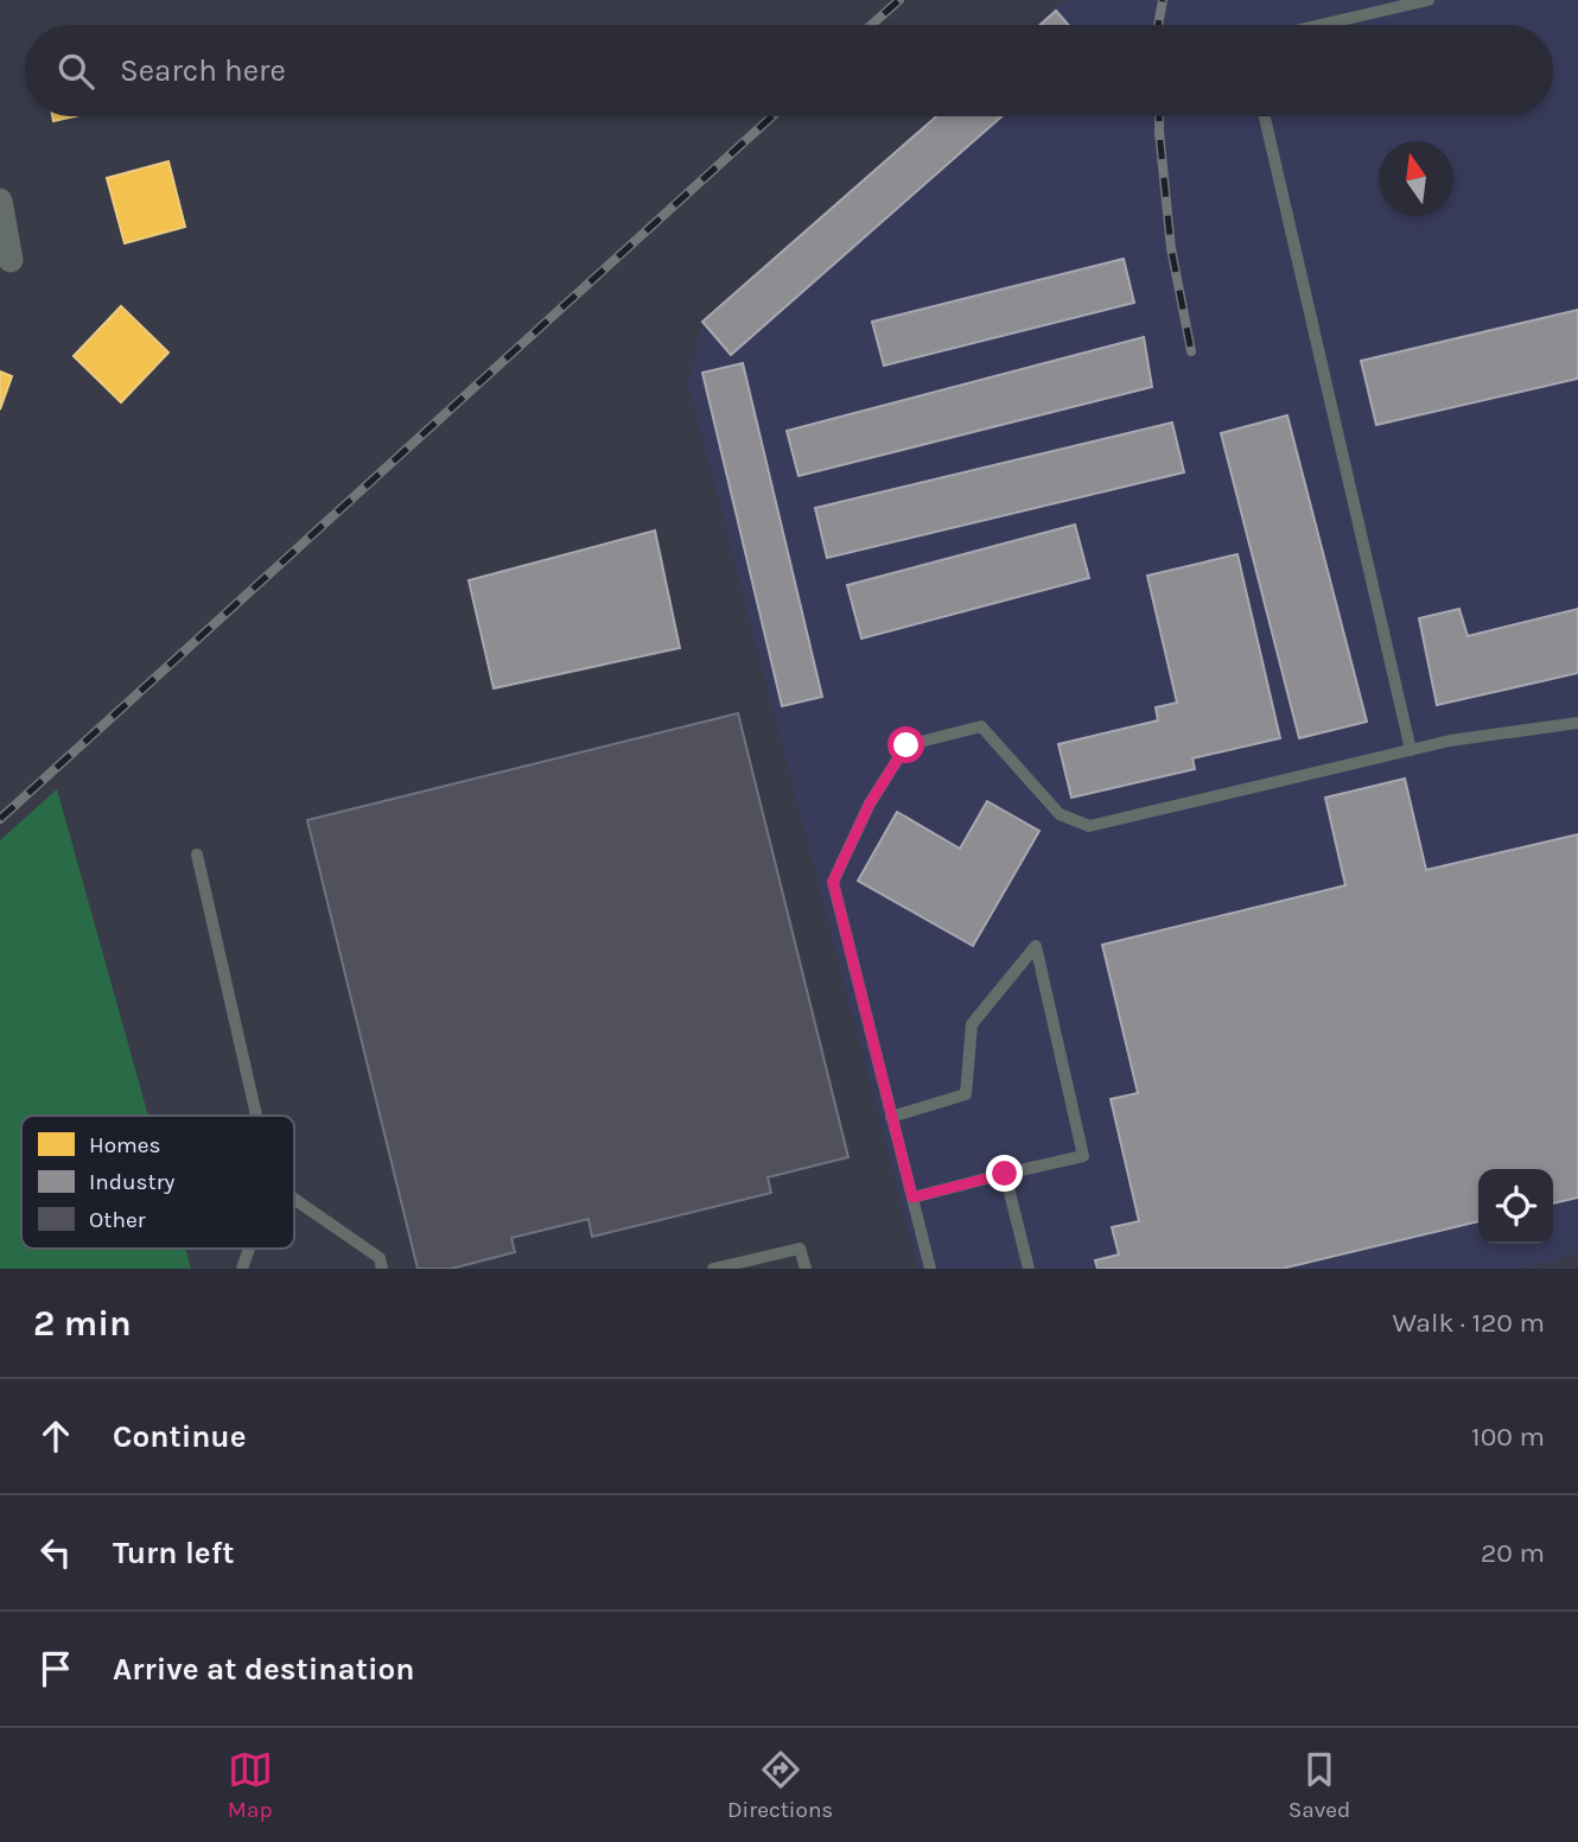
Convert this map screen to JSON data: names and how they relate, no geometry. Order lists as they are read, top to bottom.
{
  "legend": ["Homes", "Industry", "Other"],
  "north": "top",
  "page": {
    "search": "Search here",
    "heading": ["2 min", "Walk · 120 m"],
    "list": [
      ["Continue", "100 m"],
      ["Turn left", "20 m"],
      "Arrive at destination"
    ],
    "nav": ["Map", "Directions", "Saved"]
  }
}
